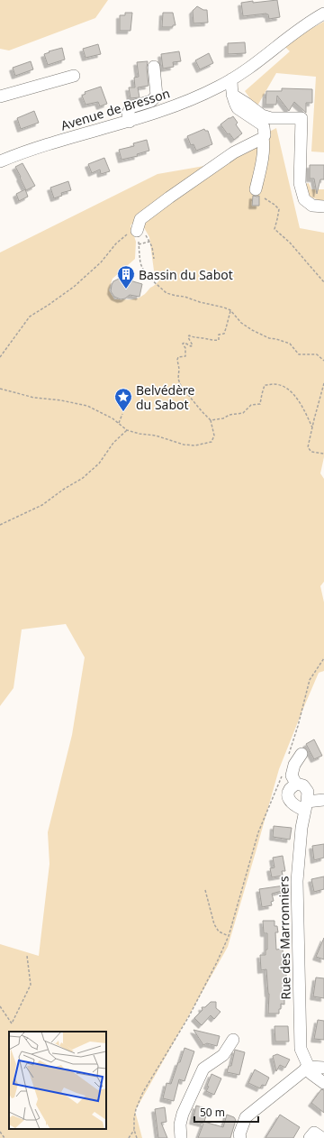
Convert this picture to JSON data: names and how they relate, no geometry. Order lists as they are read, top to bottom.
{
  "streets": {
    "street": ["Avenue de Bresson", "Rue des Marronniers"]
  },
  "places": {
    "building": ["Bassin du Sabot"],
    "place": ["Belvédère du Sabot"]
  },
  "scale_bar": "50 m"
}
